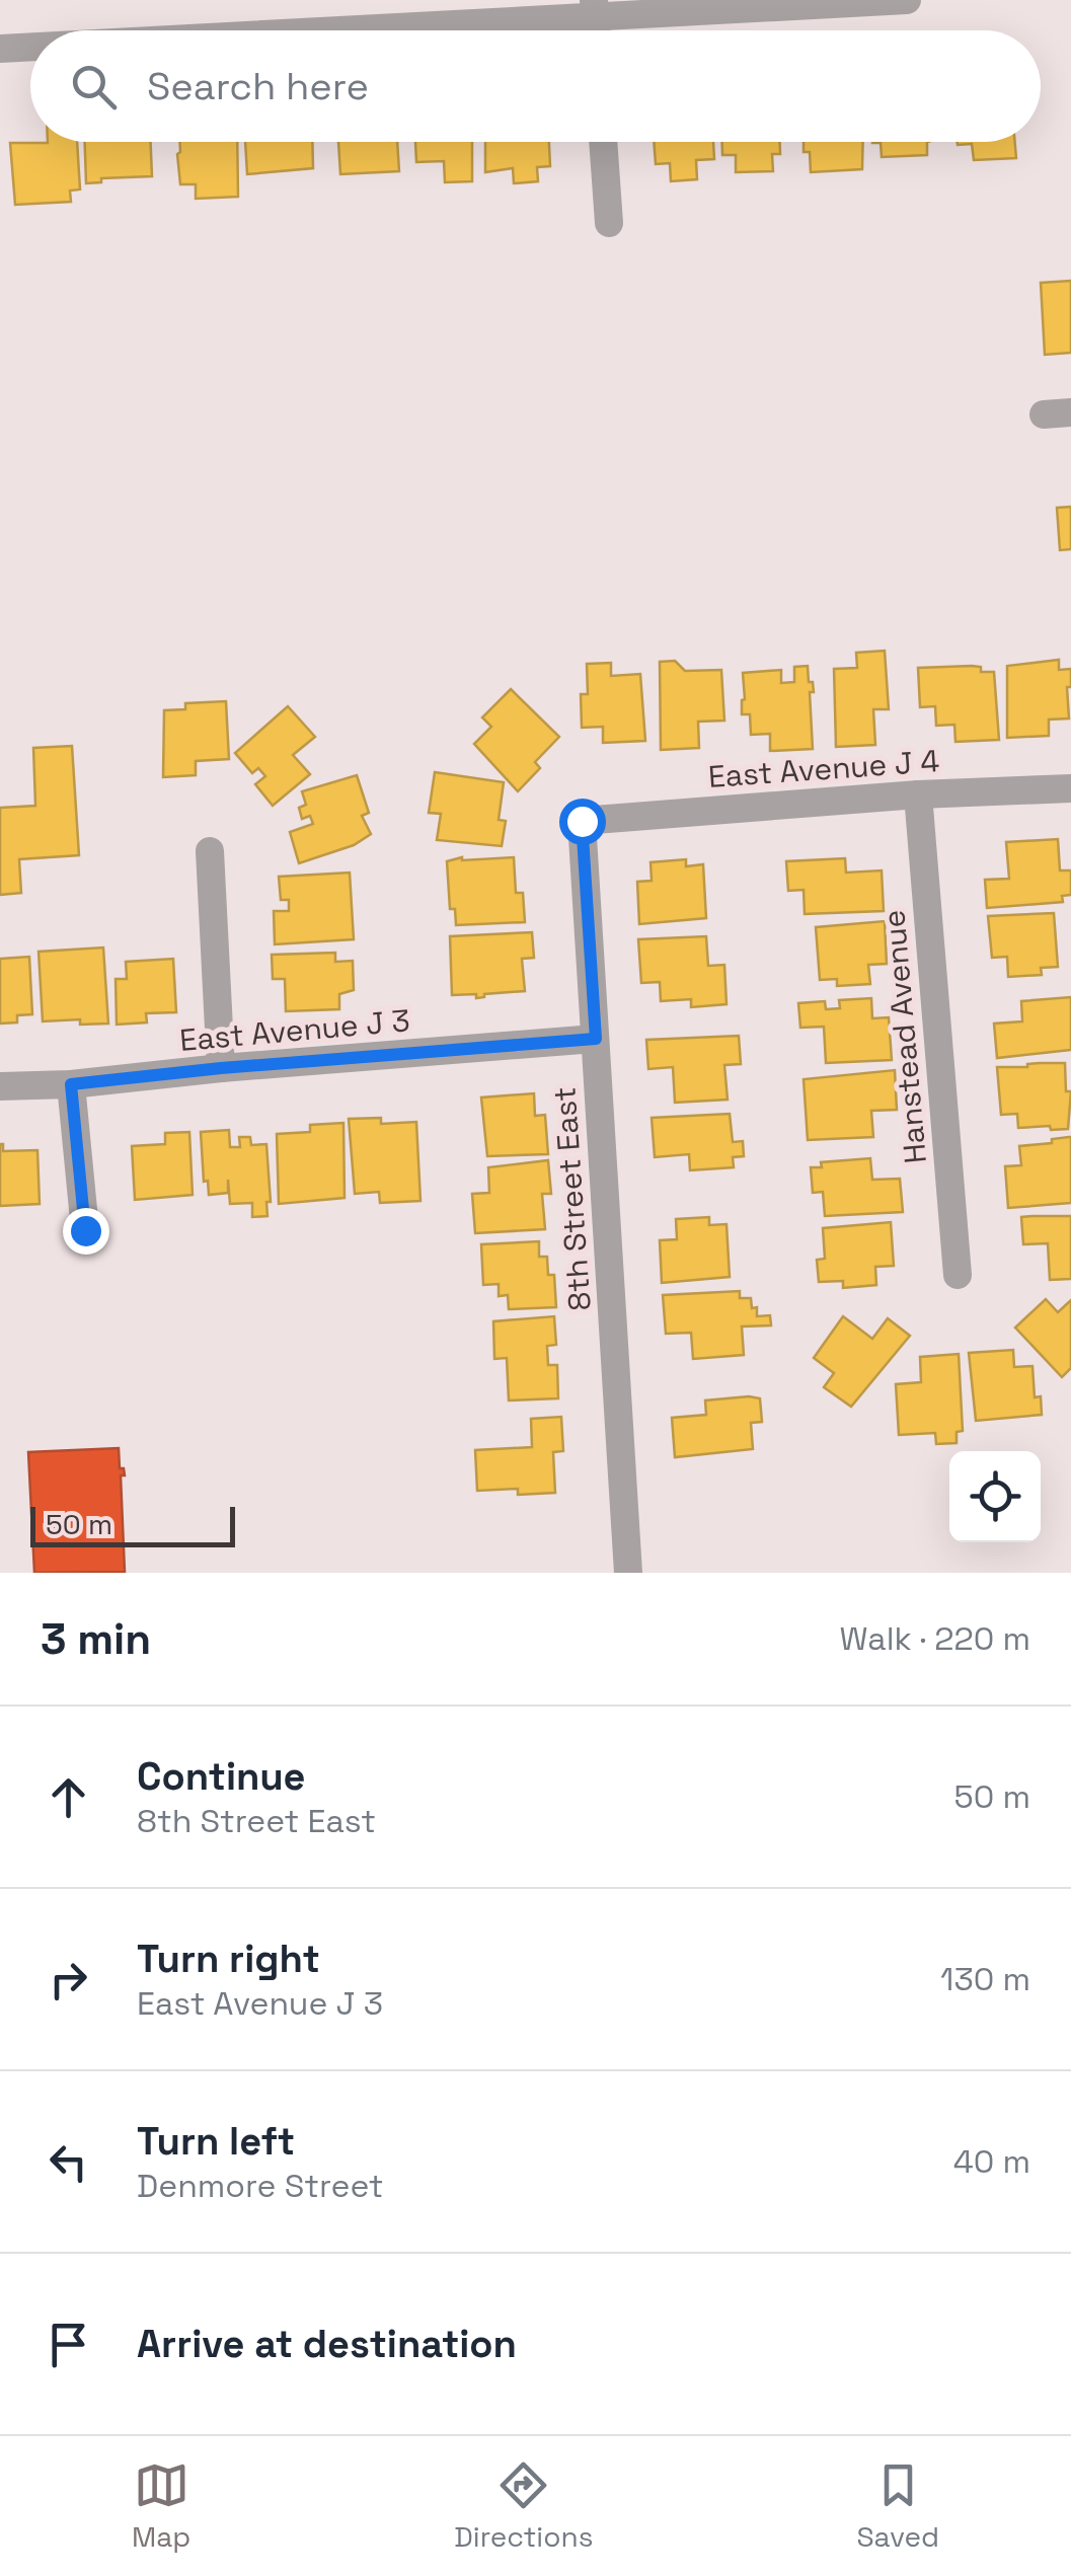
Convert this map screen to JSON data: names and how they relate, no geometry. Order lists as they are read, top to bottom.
{
  "streets": {
    "street": [
      "East Avenue J 4",
      "East Avenue J 3",
      "Hanstead Avenue",
      "8th Street East"
    ]
  },
  "crossings": [
    ["East Avenue J 4", "Hanstead Avenue"],
    ["East Avenue J 4", "8th Street East"],
    ["East Avenue J 3", "8th Street East"]
  ],
  "scale_bar": "50 m",
  "page": {
    "search": "Search here",
    "scale": "50 m",
    "heading": ["3 min", "Walk · 220 m"],
    "list": [
      ["Continue", "8th Street East", "50 m"],
      ["Turn right", "East Avenue J 3", "130 m"],
      ["Turn left", "Denmore Street", "40 m"],
      "Arrive at destination"
    ],
    "nav": ["Map", "Directions", "Saved"]
  }
}
